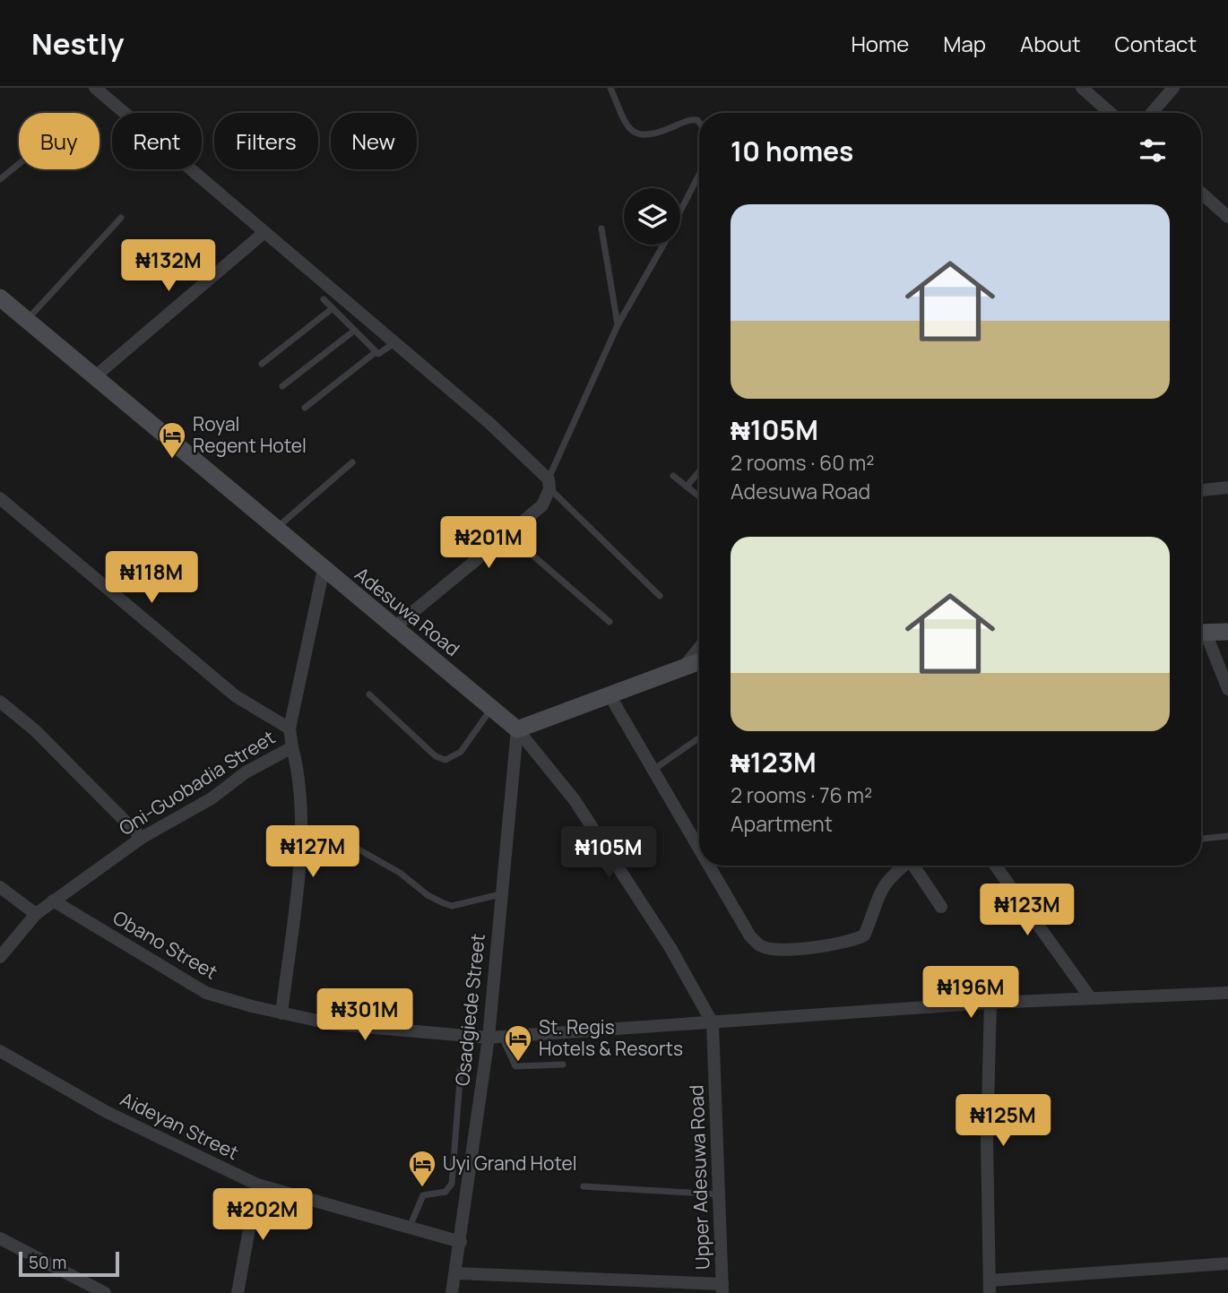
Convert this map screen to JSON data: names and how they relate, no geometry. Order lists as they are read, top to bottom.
{
  "streets": {
    "street": [
      "Adesuwa Road",
      "Oni-Guobadia Street",
      "Obano Street",
      "Osadgiede Street",
      "Aideyan Street",
      "Upper Adesuwa Road"
    ]
  },
  "crossings": [
    ["Adesuwa Road", "Oni-Guobadia Street"],
    ["Adesuwa Road", "Obano Street"],
    ["Adesuwa Road", "Osadgiede Street"],
    ["Adesuwa Road", "Upper Adesuwa Road"],
    ["Oni-Guobadia Street", "Obano Street"],
    ["Obano Street", "Osadgiede Street"],
    ["Obano Street", "Upper Adesuwa Road"],
    ["Osadgiede Street", "Aideyan Street"]
  ],
  "places": {
    "hotel": ["Royal Regent Hotel", "St. Regis Hotels & Resorts", "Uyi Grand Hotel"]
  },
  "scale_bar": "50 m",
  "page": {
    "header": "Nestly",
    "nav": [
      "Home",
      "Map",
      "About",
      "Contact"
    ],
    "chip": [
      "Buy",
      "Rent",
      "Filters",
      "New"
    ],
    "heading": "10 homes",
    "list": [
      {
        "name": "₦105M",
        "note": "2 rooms · 60 m² · Adesuwa Road"
      },
      {
        "name": "₦123M",
        "note": "2 rooms · 76 m² · Apartment"
      }
    ],
    "price": [
      "₦132M",
      "₦201M",
      "₦118M",
      "₦127M",
      "₦105M",
      "₦123M",
      "₦196M",
      "₦301M",
      "₦125M",
      "₦202M"
    ],
    "scale": "50 m"
  }
}
